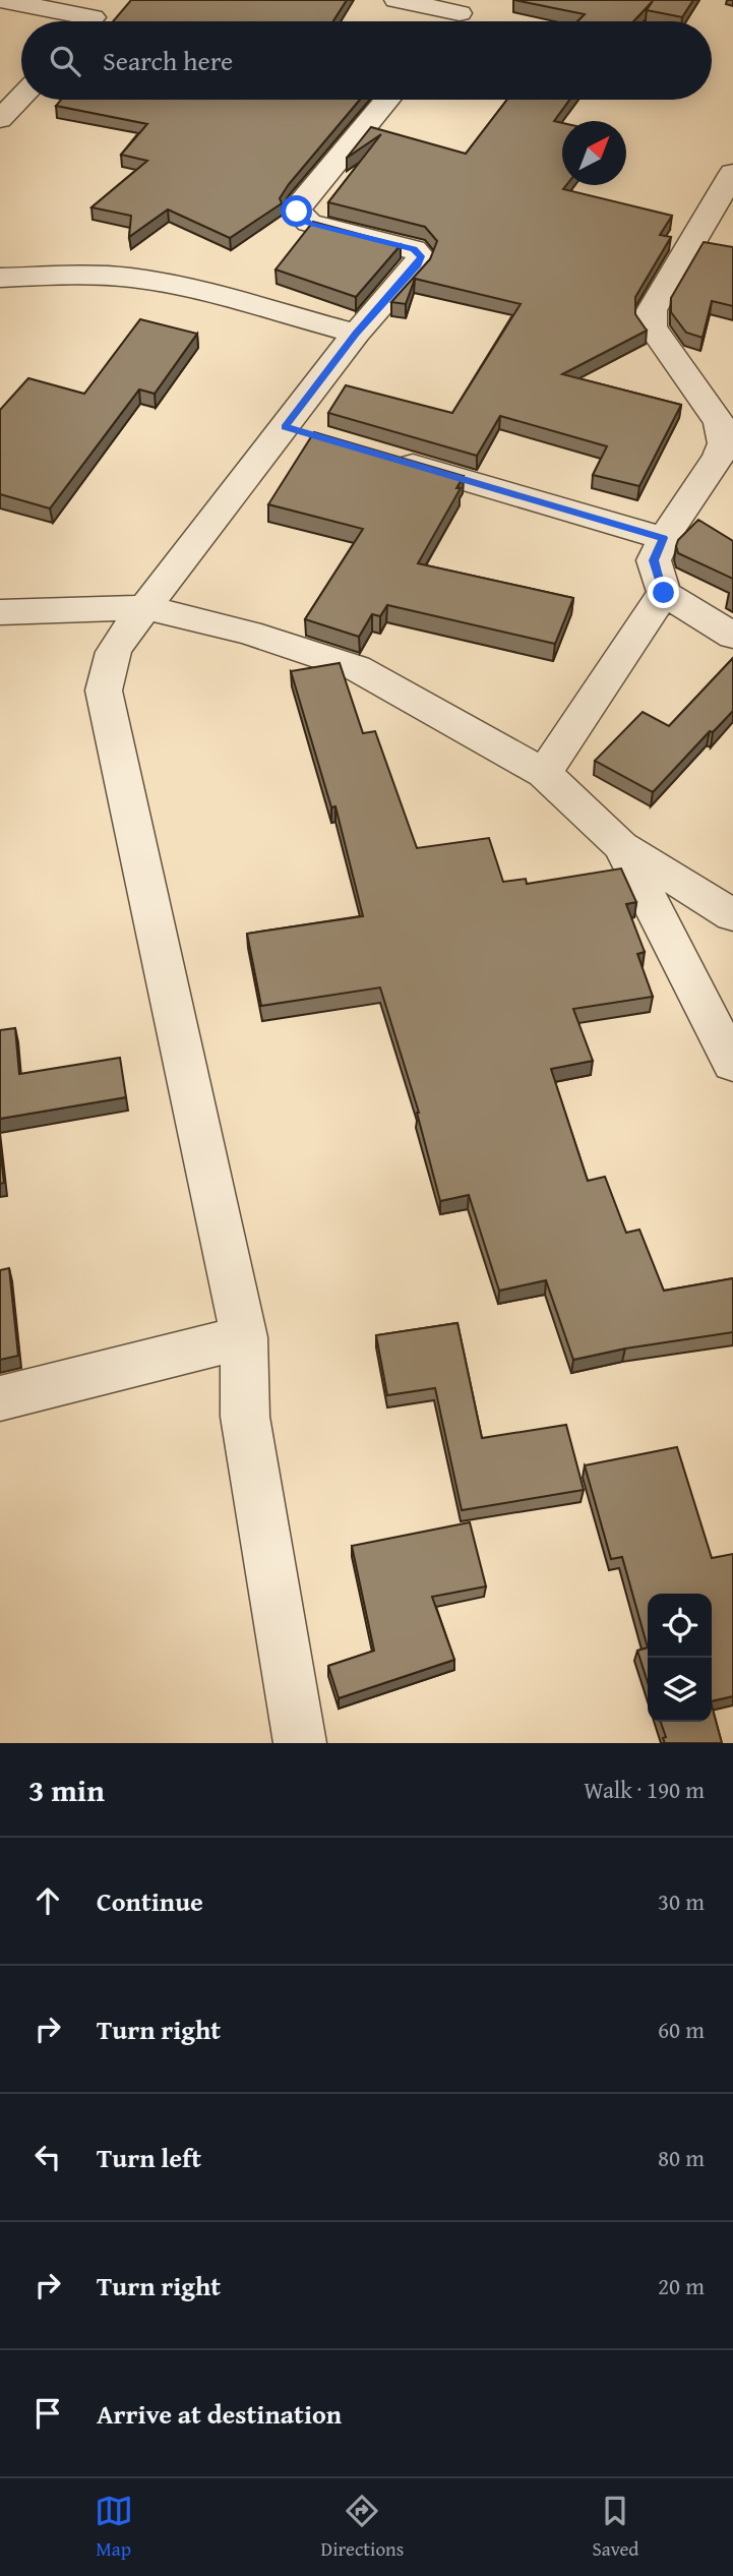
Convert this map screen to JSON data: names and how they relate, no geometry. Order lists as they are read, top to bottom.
{
  "north": "top right",
  "page": {
    "search": "Search here",
    "heading": ["3 min", "Walk · 190 m"],
    "list": [
      ["Continue", "30 m"],
      ["Turn right", "60 m"],
      ["Turn left", "80 m"],
      ["Turn right", "20 m"],
      "Arrive at destination"
    ],
    "nav": ["Map", "Directions", "Saved"]
  }
}
